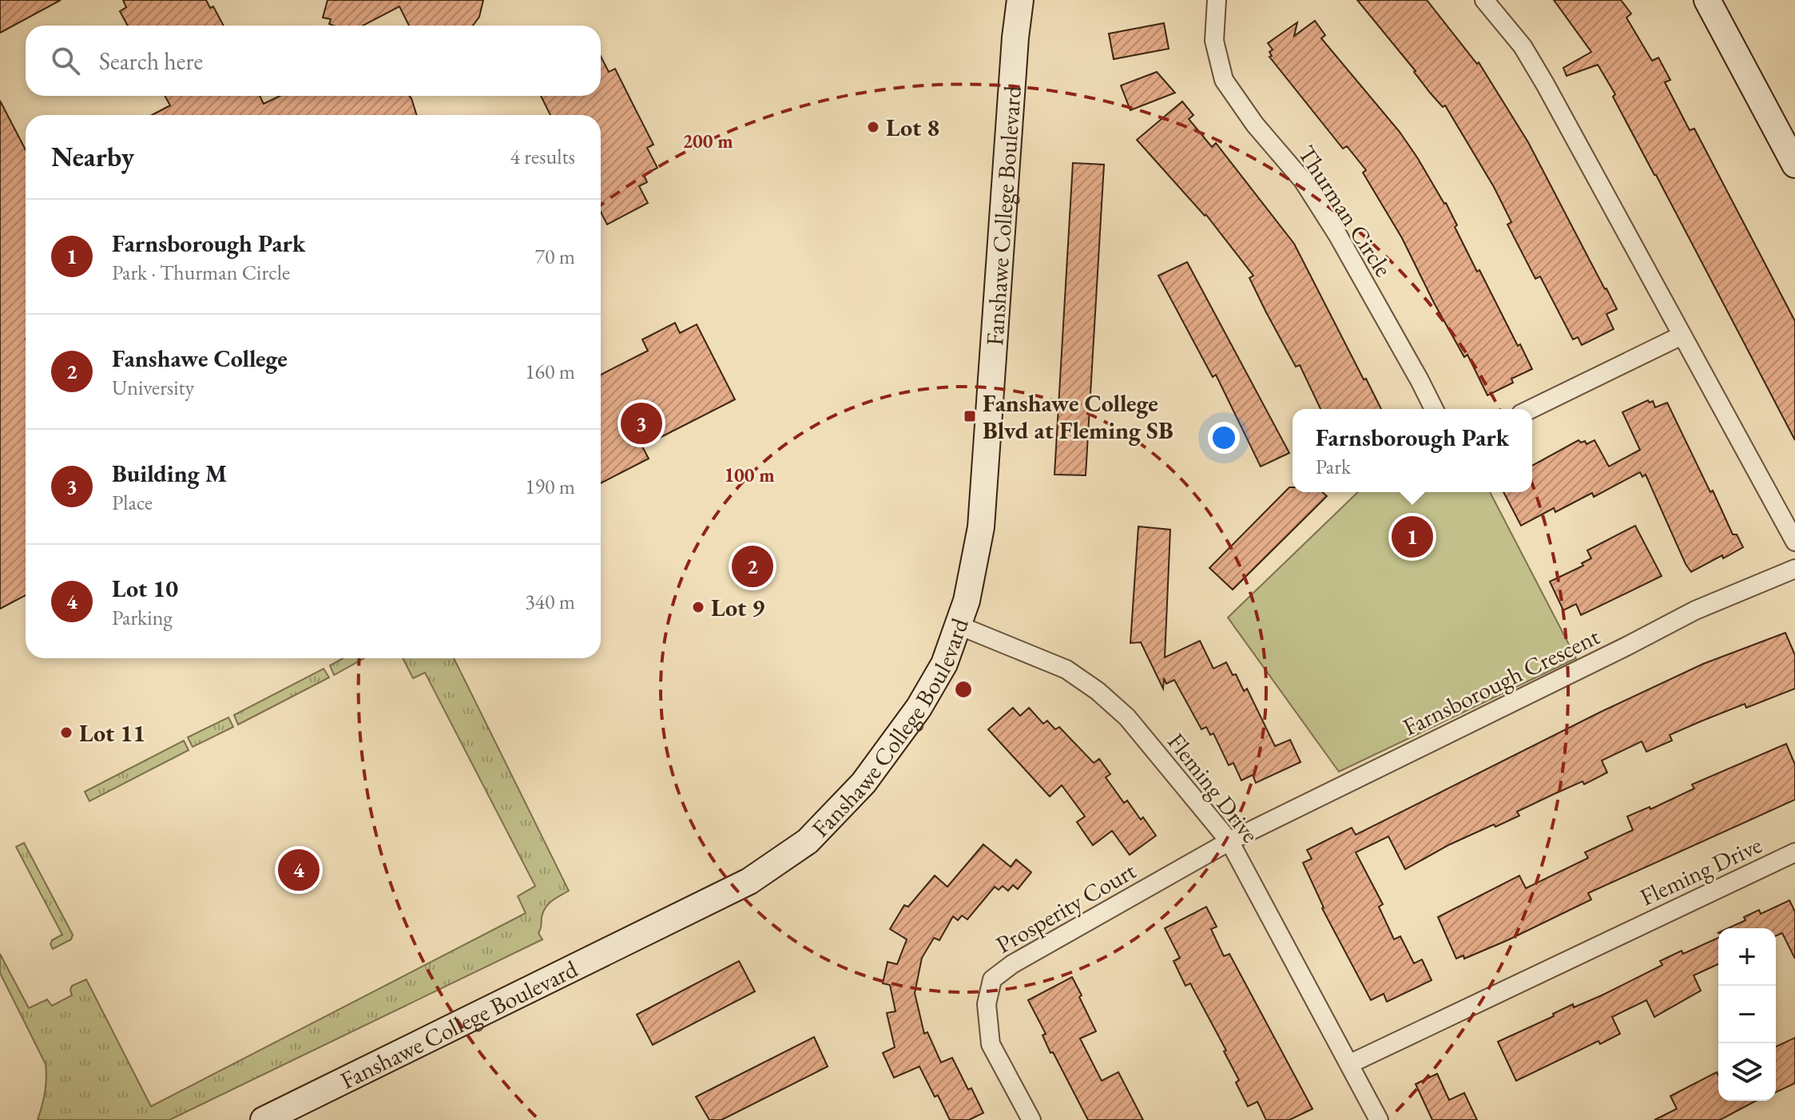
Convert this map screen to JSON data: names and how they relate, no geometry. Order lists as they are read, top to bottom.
{
  "streets": {
    "street": [
      "Thurman Circle",
      "Fanshawe College Boulevard",
      "Farnsborough Crescent",
      "Fleming Drive",
      "Prosperity Court"
    ]
  },
  "crossings": [
    ["Fanshawe College Boulevard", "Fleming Drive"],
    ["Farnsborough Crescent", "Fleming Drive"],
    ["Farnsborough Crescent", "Prosperity Court"],
    ["Fleming Drive", "Prosperity Court"]
  ],
  "places": {
    "other": ["Lot 8", "Lot 9", "Lot 11"],
    "transit": ["Fanshawe College Blvd at Fleming SB"]
  },
  "page": {
    "search": "Search here",
    "heading": ["Nearby", "4 results"],
    "list": [
      {
        "mark": "1",
        "name": "Farnsborough Park",
        "note": "Park · Thurman Circle",
        "value": "70 m"
      },
      {
        "mark": "2",
        "name": "Fanshawe College",
        "note": "University",
        "value": "160 m"
      },
      {
        "mark": "3",
        "name": "Building M",
        "note": "Place",
        "value": "190 m"
      },
      {
        "mark": "4",
        "name": "Lot 10",
        "note": "Parking",
        "value": "340 m"
      }
    ],
    "pins": [
      "3",
      "1",
      "2",
      "4"
    ],
    "popup": ["Farnsborough Park", "Park"],
    "map_buttons": ["+", "−"]
  },
  "rings": ["200 m", "100 m"]
}
